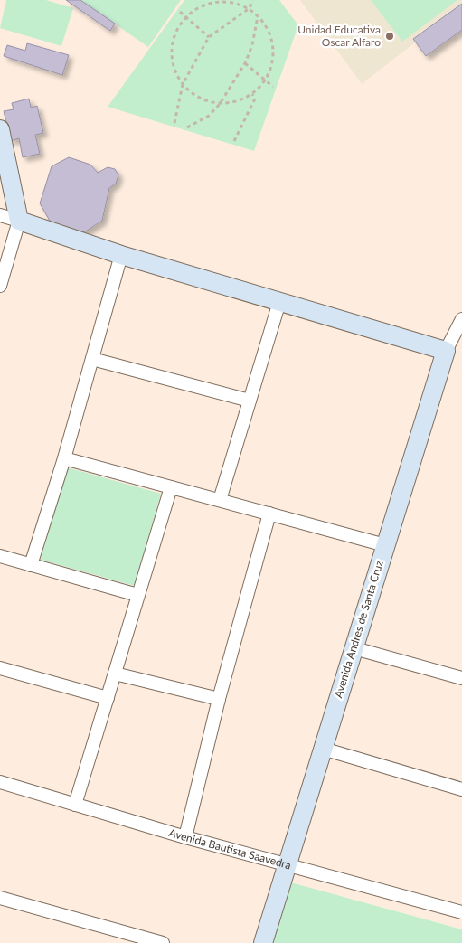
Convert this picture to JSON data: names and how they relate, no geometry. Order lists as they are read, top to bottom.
{
  "streets": {
    "street": ["Avenida Andres de Santa Cruz", "Avenida Bautista Saavedra"]
  },
  "crossings": [
    ["Avenida Andres de Santa Cruz", "Avenida Bautista Saavedra"]
  ],
  "places": ["Unidad Educativa Oscar Alfaro"]
}
